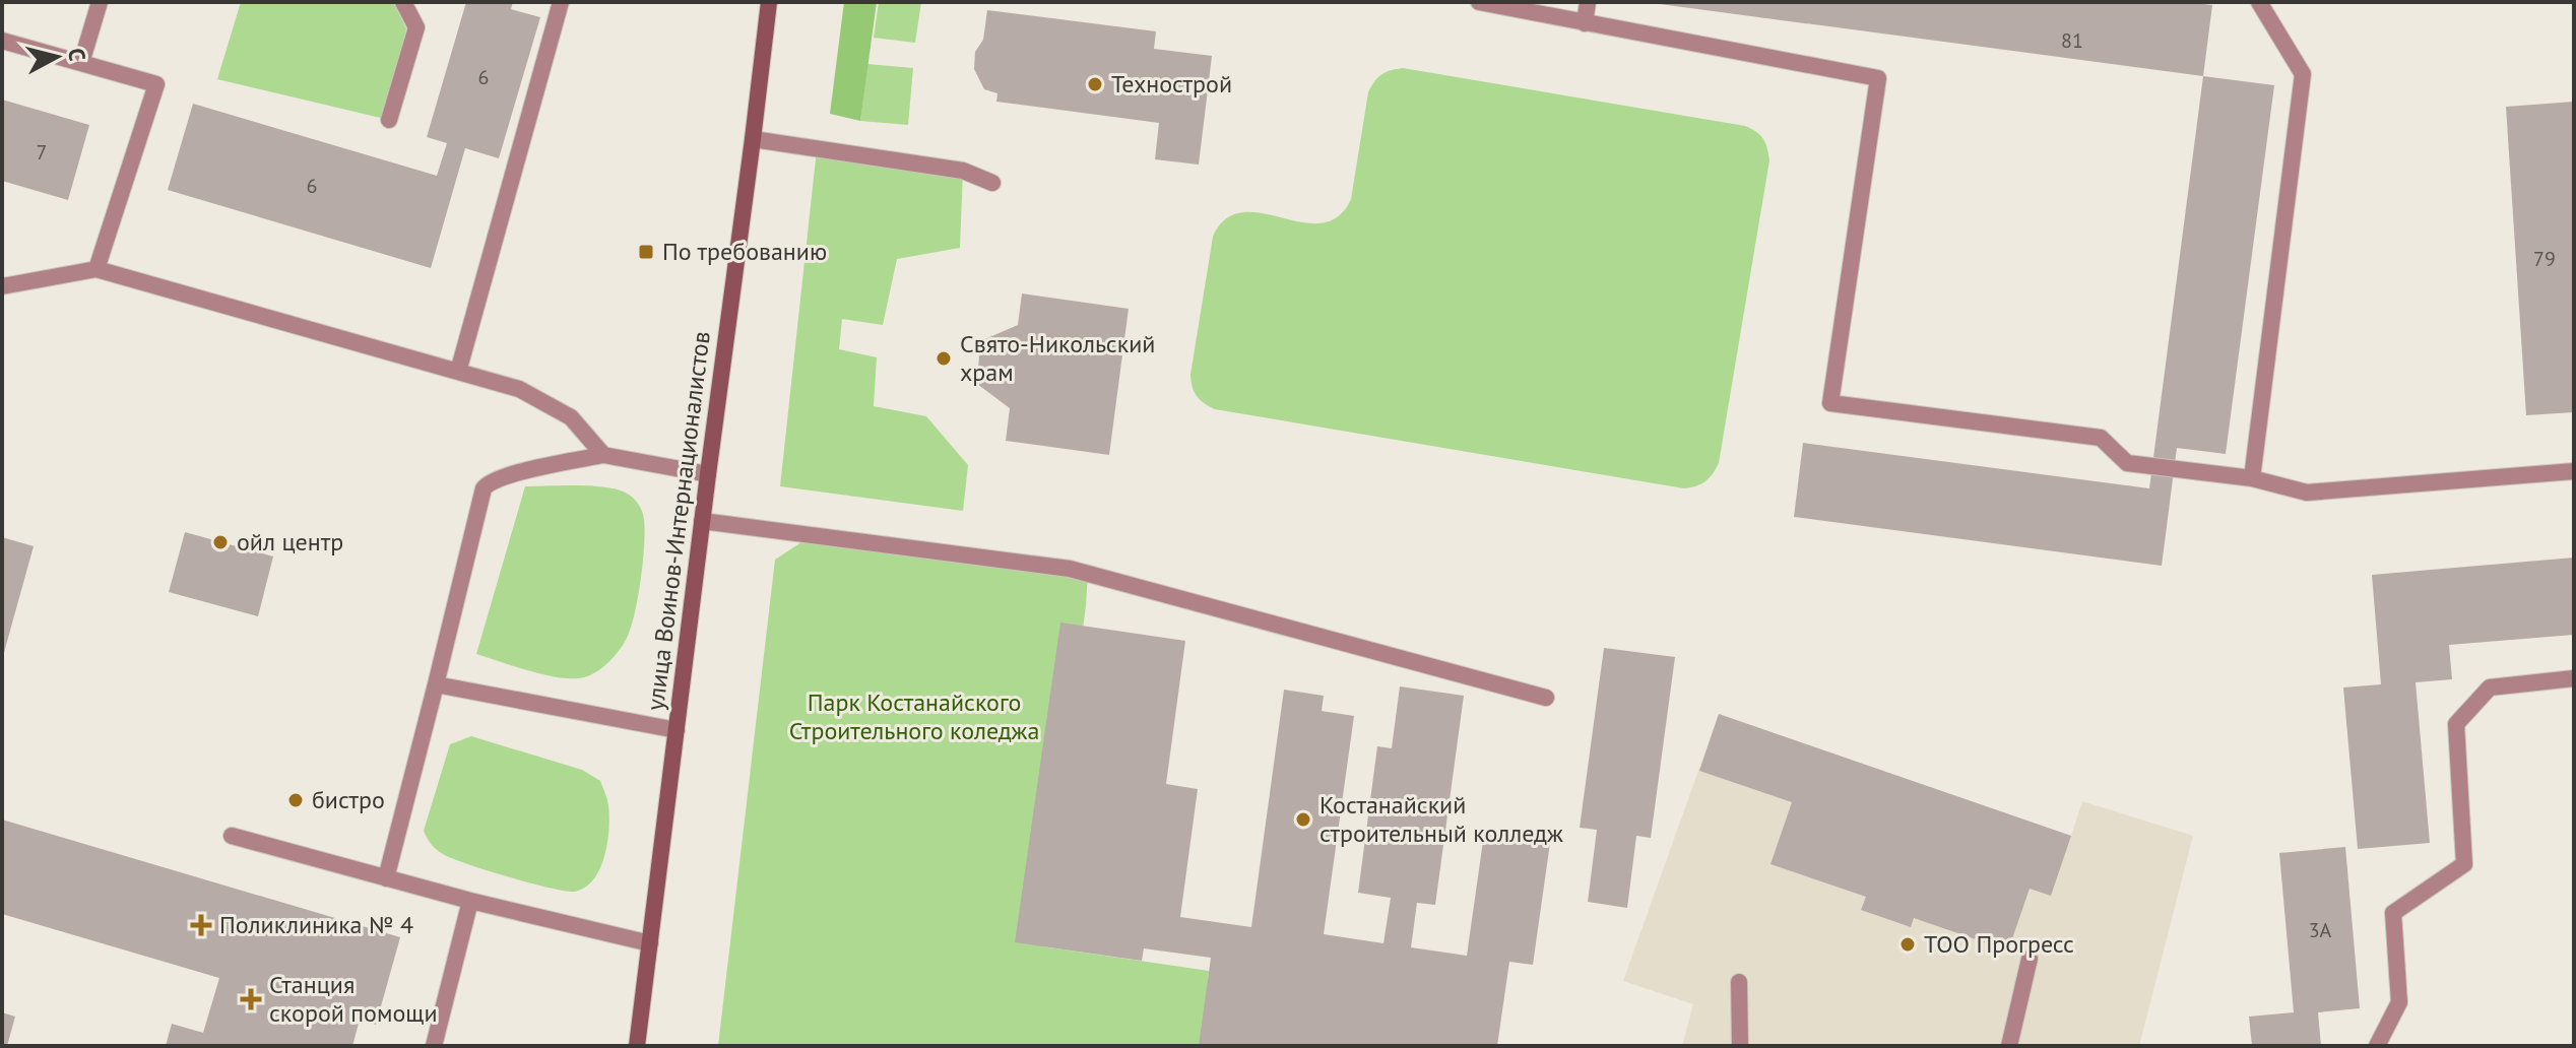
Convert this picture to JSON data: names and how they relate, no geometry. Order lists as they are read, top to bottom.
{
  "streets": {
    "street": ["улица Воинов-Интернационалистов"]
  },
  "parks": ["Парк Костанайского Строительного коледжа"],
  "places": {
    "other": [
      "Технострой",
      "Свято-Никольский храм",
      "ойл центр",
      "бистро",
      "Костанайский строительный колледж",
      "ТОО Прогресс"
    ],
    "transit": ["По требованию"],
    "health": ["Поликлиника № 4", "Станция скорой помощи"]
  },
  "house_numbers": [
    "81",
    "6",
    "7",
    "6",
    "79",
    "3А"
  ],
  "north": "right"
}
